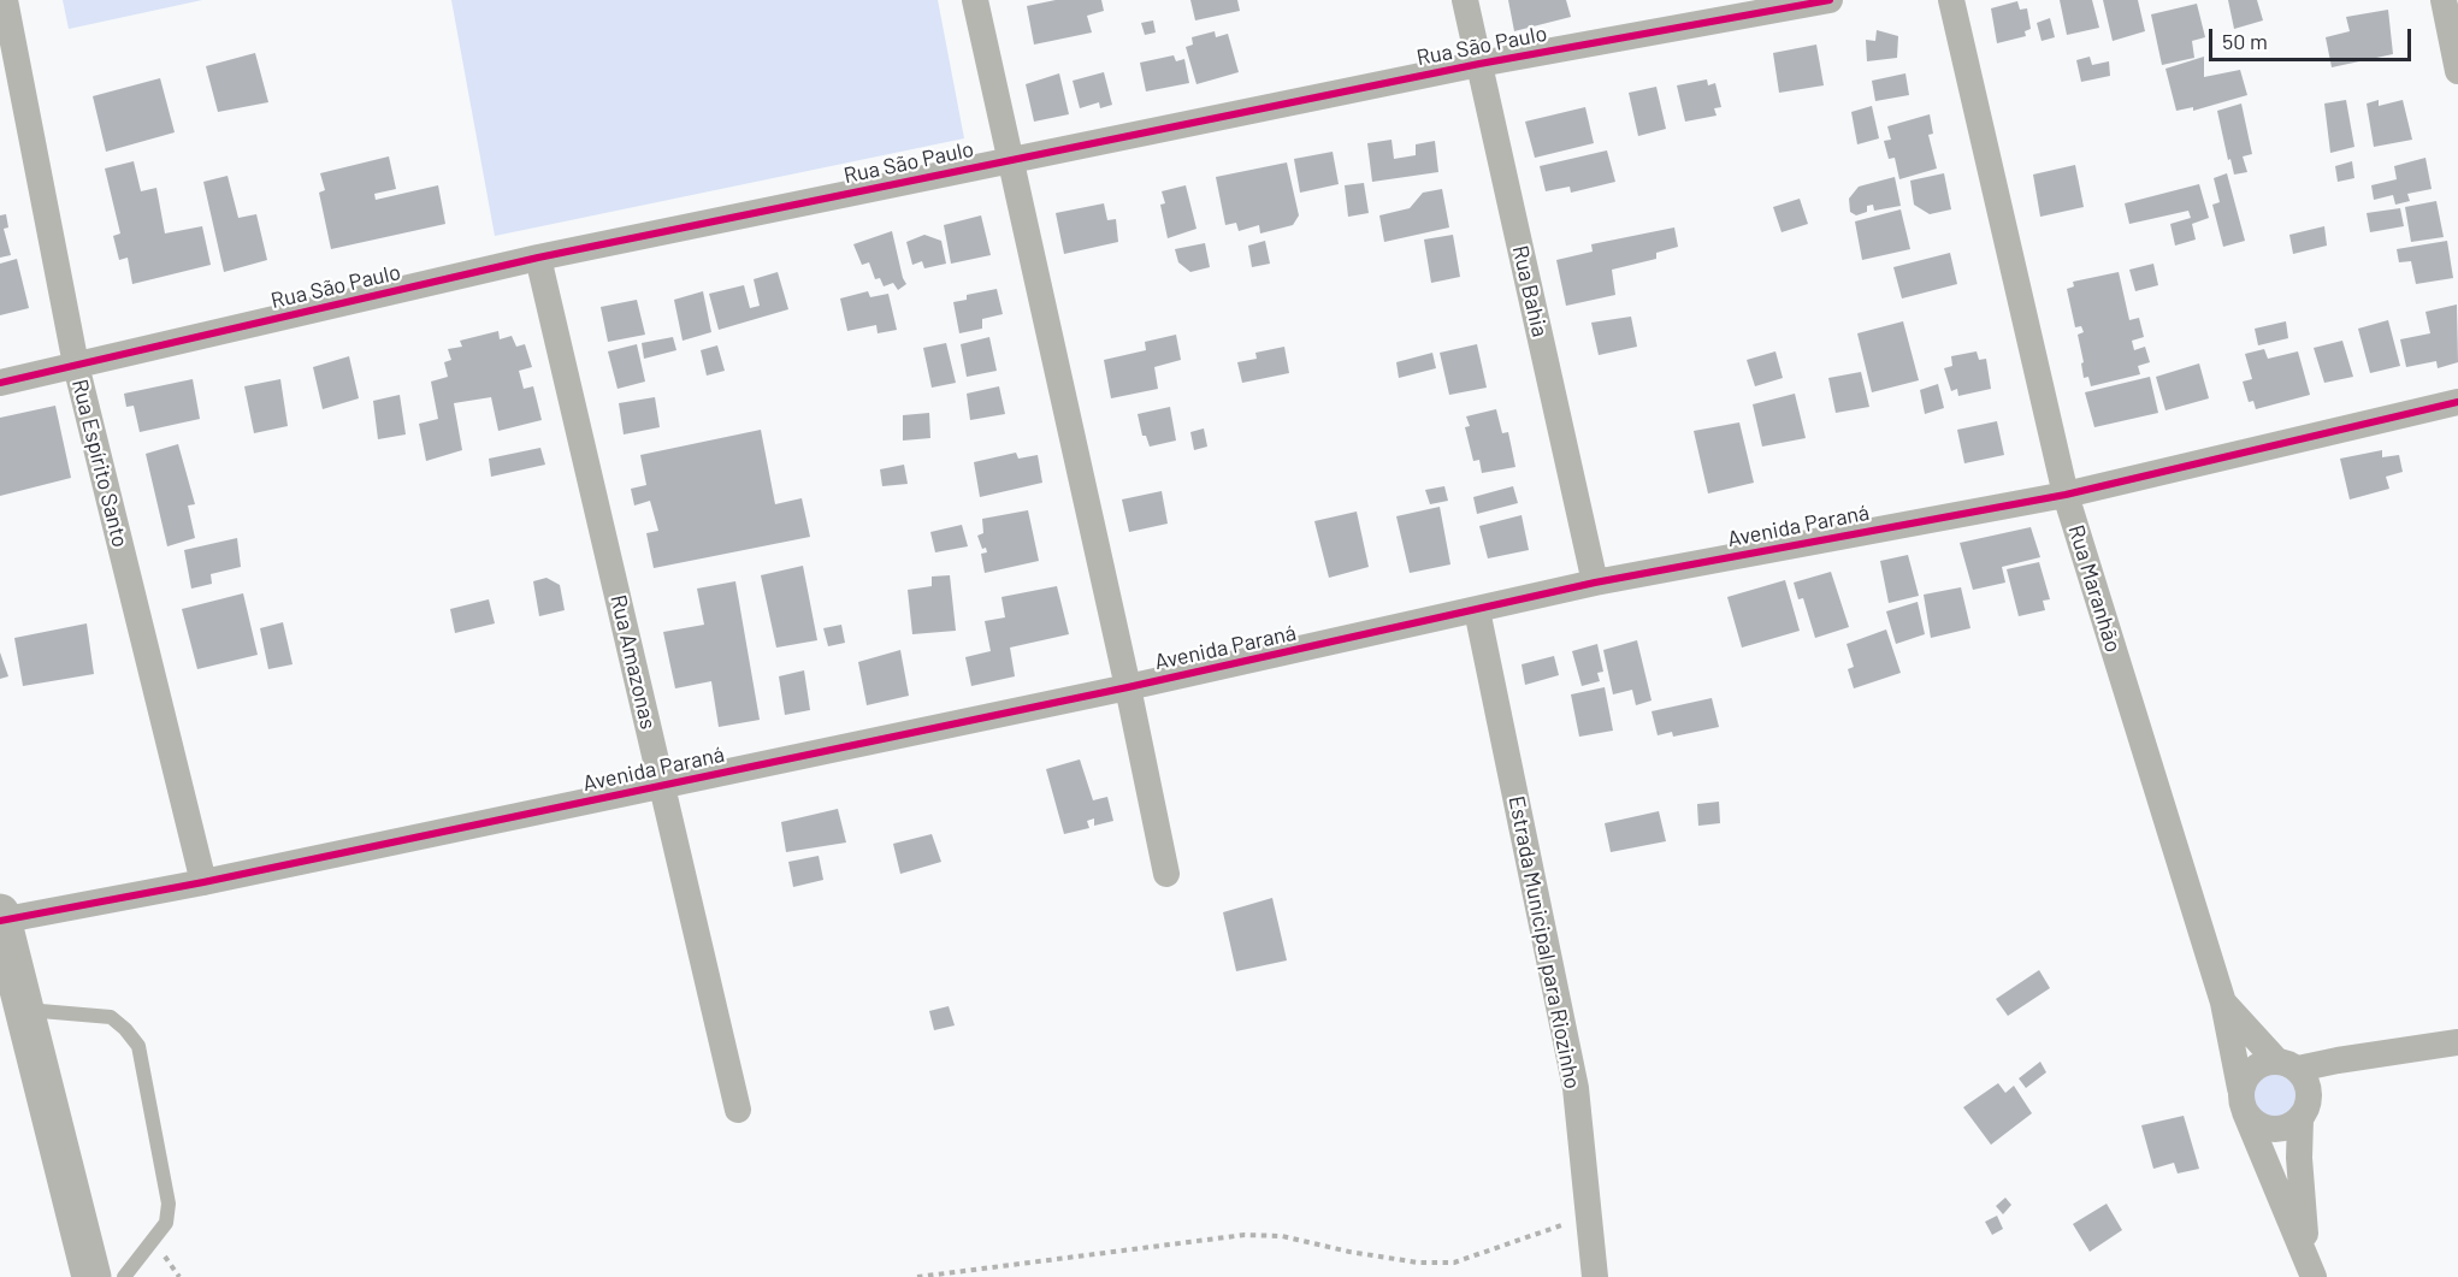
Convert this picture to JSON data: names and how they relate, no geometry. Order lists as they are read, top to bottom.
{
  "streets": {
    "street": [
      "Rua São Paulo",
      "Rua Bahia",
      "Rua Espírito Santo",
      "Avenida Paraná",
      "Rua Maranhão",
      "Rua Amazonas",
      "Estrada Municipal para Riozinho"
    ]
  },
  "crossings": [
    ["Rua São Paulo", "Rua Bahia"],
    ["Rua São Paulo", "Rua Espírito Santo"],
    ["Rua São Paulo", "Rua Amazonas"],
    ["Rua Bahia", "Avenida Paraná"],
    ["Rua Espírito Santo", "Avenida Paraná"],
    ["Avenida Paraná", "Rua Maranhão"],
    ["Avenida Paraná", "Rua Amazonas"],
    ["Avenida Paraná", "Estrada Municipal para Riozinho"]
  ],
  "scale_bar": "50 m"
}
